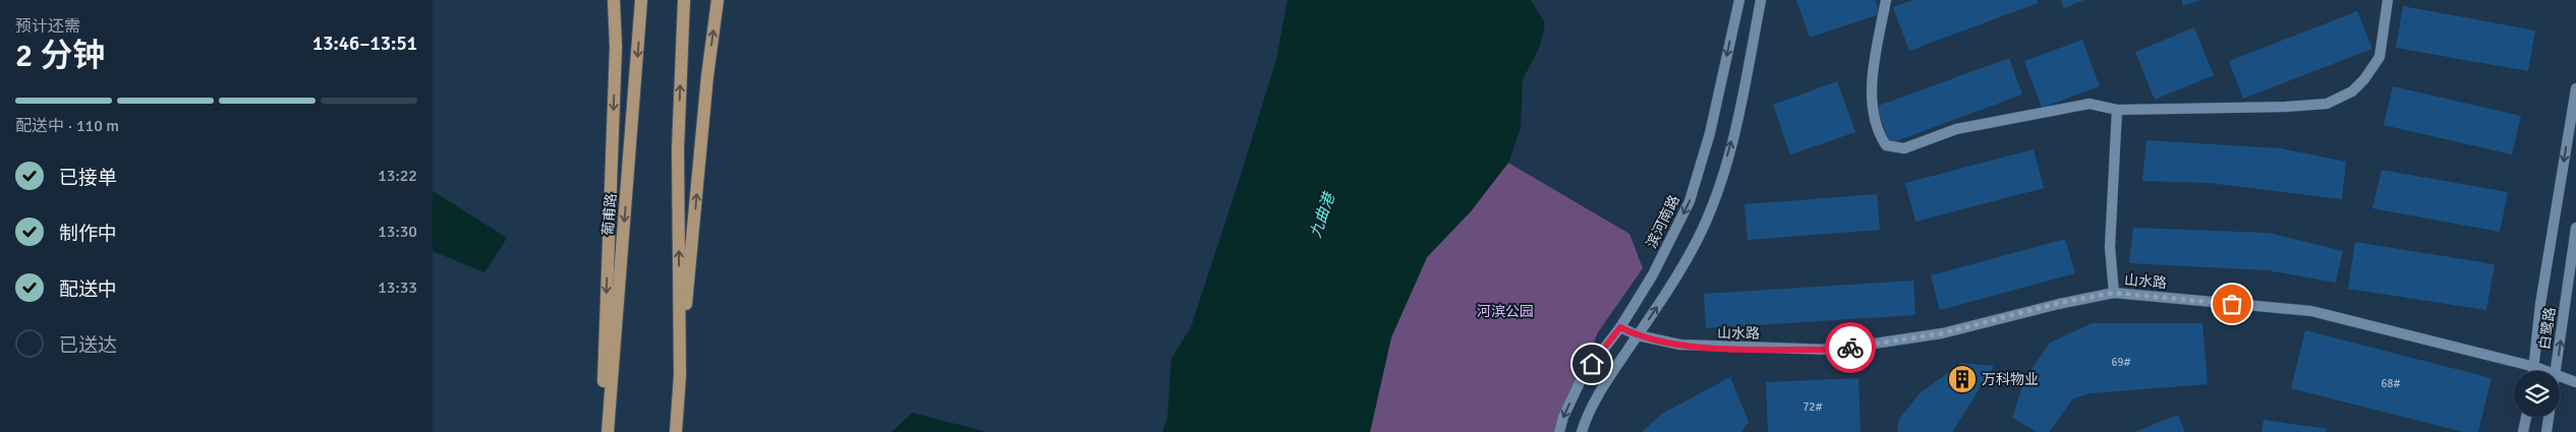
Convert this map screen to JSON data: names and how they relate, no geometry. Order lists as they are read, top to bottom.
{
  "streets": {
    "main road": ["葡甫路"],
    "street": ["滨河南路", "山水路", "白鹭路"]
  },
  "crossings": [
    ["滨河南路", "山水路"],
    ["山水路", "白鹭路"]
  ],
  "water": ["九曲港"],
  "parks": ["河滨公园"],
  "places": {
    "building": ["万科物业"]
  },
  "house_numbers": ["69#", "68#", "72#"],
  "page": {
    "heading": ["2 分钟", "预计还需", "13:46–13:51"],
    "bar": "配送中 · 110 m",
    "list": [
      ["已接单", "13:22"],
      ["制作中", "13:30"],
      ["配送中", "13:33"],
      "已送达"
    ]
  }
}
